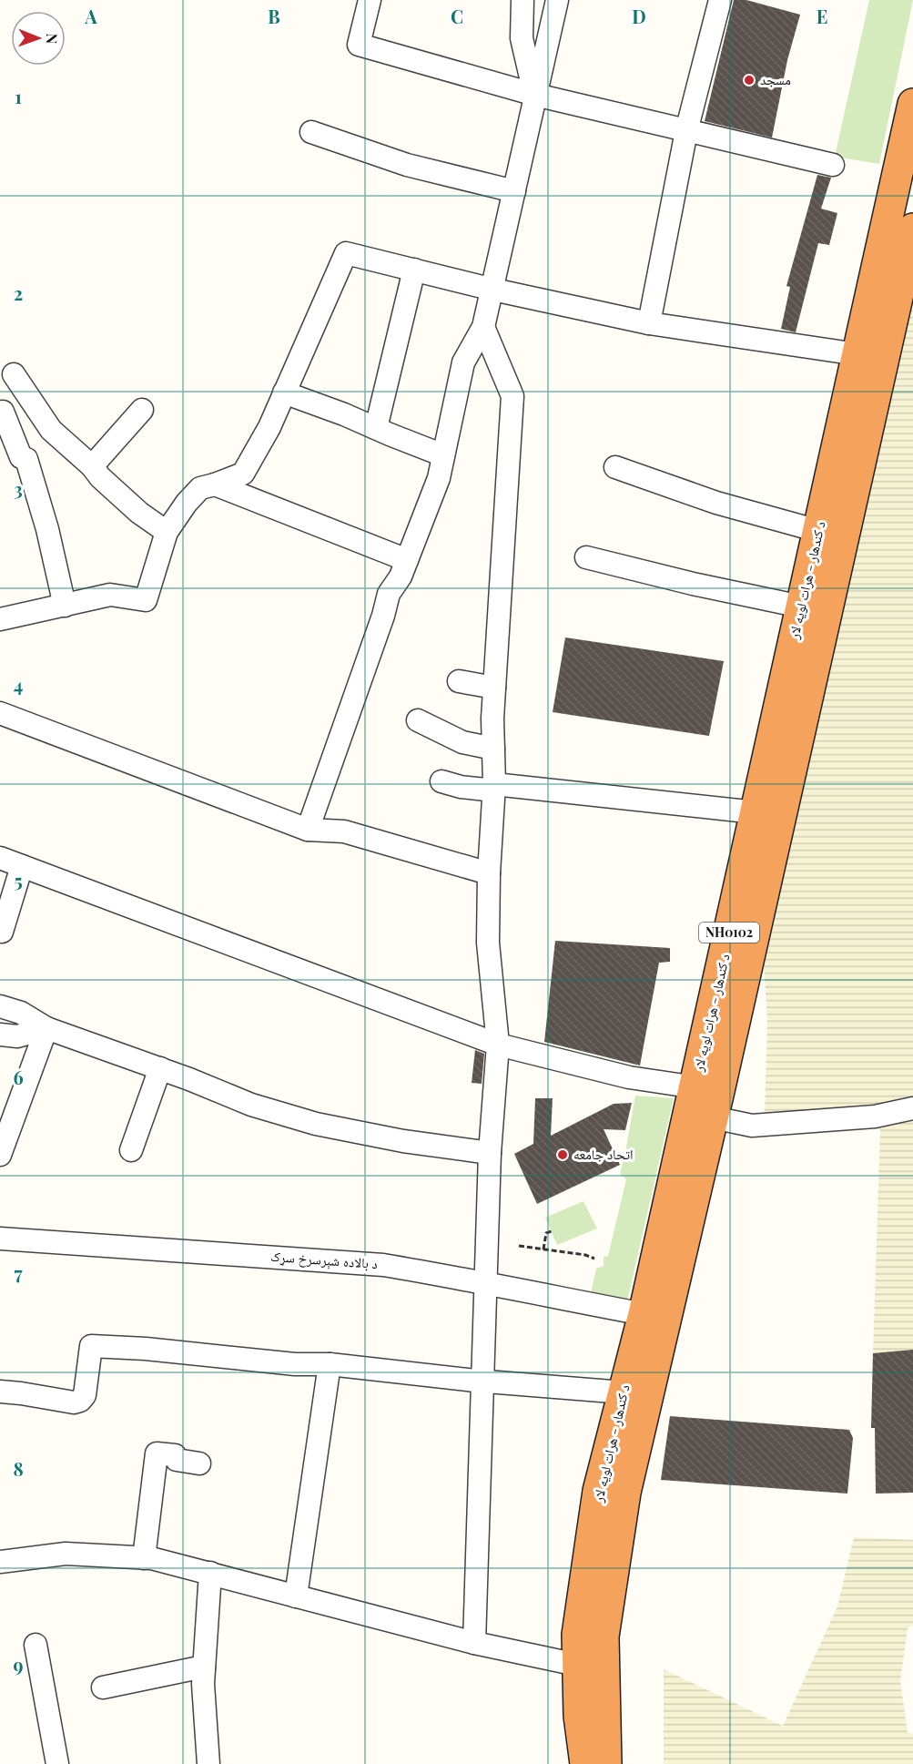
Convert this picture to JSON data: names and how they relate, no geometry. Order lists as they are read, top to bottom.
{
  "streets": {
    "highway": ["د کندهار - هرات لويه لار", "NH0102"],
    "street": ["د بالاده شېرسرخ سړک"]
  },
  "crossings": [
    ["د کندهار - هرات لويه لار", "د بالاده شېرسرخ سړک"]
  ],
  "places": ["مسجد", "اتحاد جامعه"],
  "north": "right",
  "grid": {
    "columns": [
      "A",
      "B",
      "C",
      "D",
      "E"
    ],
    "rows": [
      "1",
      "2",
      "3",
      "4",
      "5",
      "6",
      "7",
      "8",
      "9"
    ]
  }
}
